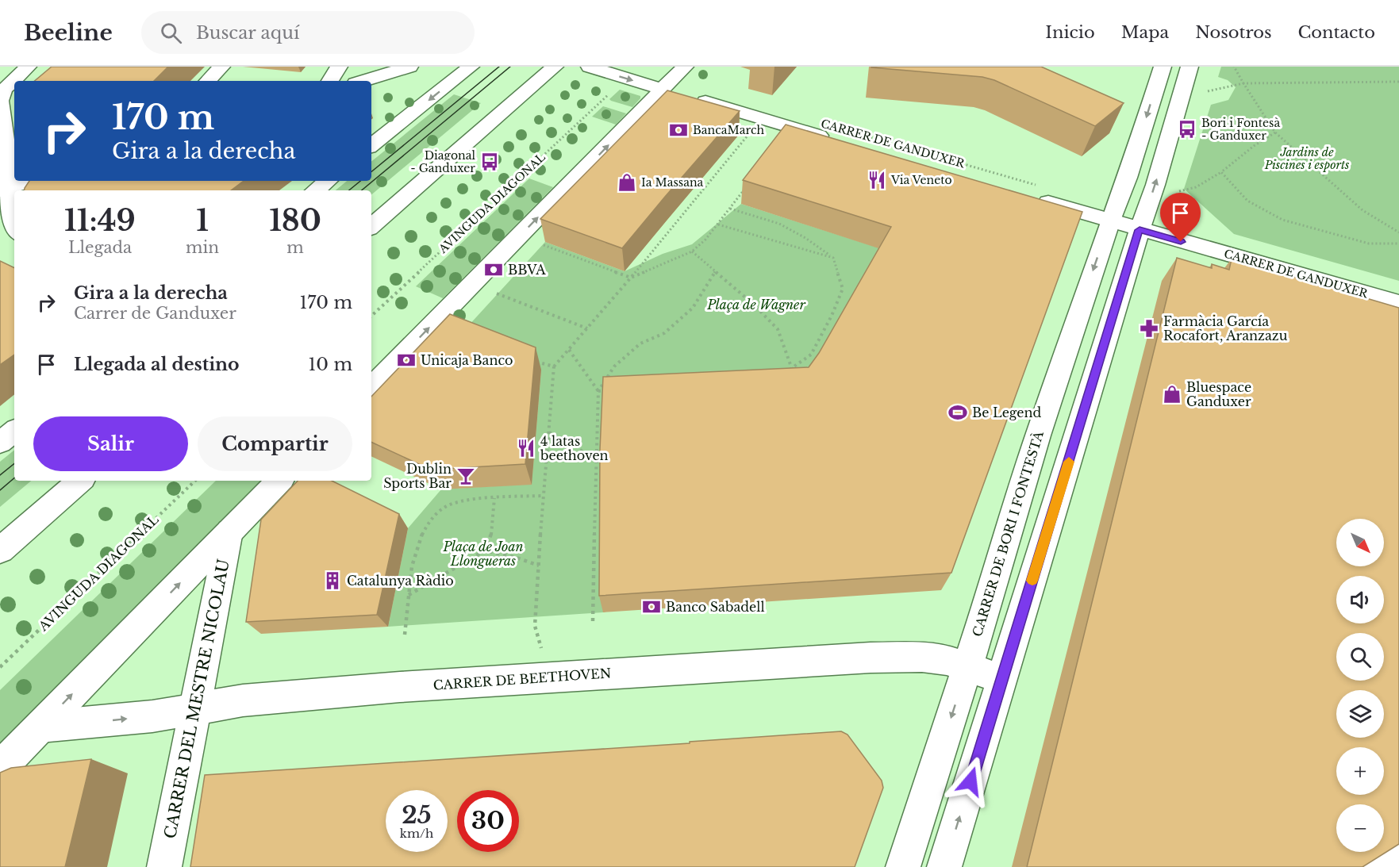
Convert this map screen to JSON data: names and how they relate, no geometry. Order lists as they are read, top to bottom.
{
  "streets": {
    "street": [
      "CARRER DE GANDUXER",
      "CARRER DE BORI I FONTESTÀ",
      "CARRER DE BEETHOVEN",
      "CARRER DEL MESTRE NICOLAU"
    ],
    "path": ["AVINGUDA DIAGONAL"]
  },
  "crossings": [
    ["CARRER DE GANDUXER", "CARRER DE BORI I FONTESTÀ"],
    ["CARRER DE BORI I FONTESTÀ", "CARRER DE BEETHOVEN"],
    ["CARRER DE BEETHOVEN", "CARRER DEL MESTRE NICOLAU"]
  ],
  "parks": ["Jardins de Piscines i esports", "Plaça de Wagner", "Plaça de Joan Llongueras"],
  "places": {
    "bus stop": ["Bori i Fontesà - Ganduxer", "Diagonal - Ganduxer"],
    "bank": [
      "BancaMarch",
      "BBVA",
      "Unicaja Banco",
      "Banco Sabadell"
    ],
    "restaurant": ["Via Veneto", "4 latas beethoven"],
    "shop": ["Ia Massana", "Bluespace Ganduxer"],
    "pharmacy": ["Farmàcia García Rocafort, Aranzazu"],
    "sports": ["Be Legend"],
    "bar": ["Dublin Sports Bar"],
    "building": ["Catalunya Ràdio"]
  },
  "north": "bottom right",
  "page": {
    "header": "Beeline",
    "search": "Buscar aquí",
    "nav": [
      "Inicio",
      "Mapa",
      "Nosotros",
      "Contacto"
    ],
    "turn": ["170 m", "Gira a la derecha"],
    "eta": [
      "11:49",
      "Llegada",
      "1",
      "min",
      "180",
      "m"
    ],
    "list": [
      {
        "name": "Gira a la derecha",
        "note": "Carrer de Ganduxer",
        "value": "170 m"
      },
      {
        "name": "Llegada al destino",
        "value": "10 m"
      }
    ],
    "buttons": ["Salir", "Compartir"],
    "map_buttons": ["+", "−"],
    "speed": "25 km/h",
    "limit": "30"
  }
}
